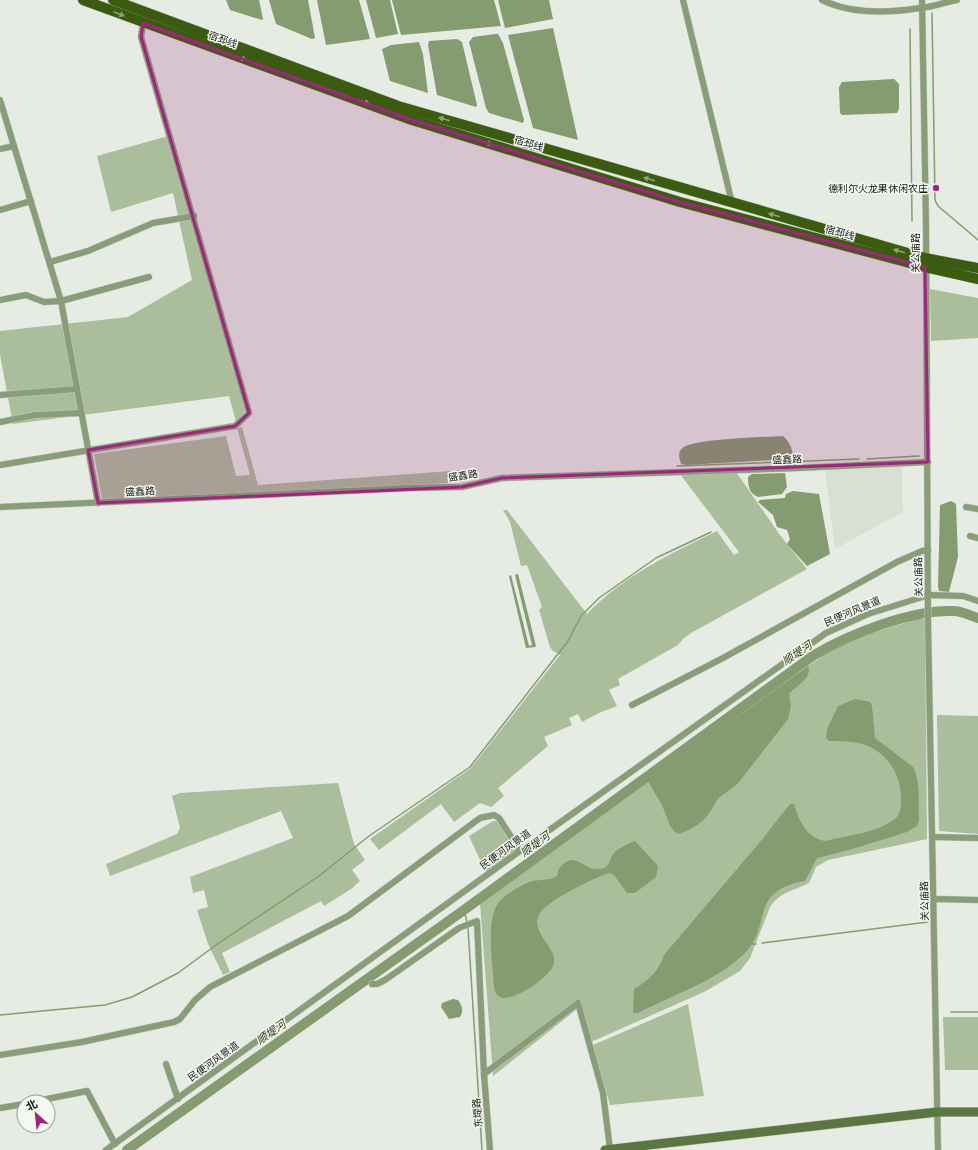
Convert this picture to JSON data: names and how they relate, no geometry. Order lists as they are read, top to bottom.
{
  "streets": {
    "main road": ["宿邳线"],
    "street": [
      "关公庙路",
      "盛鑫路",
      "民便河风景道",
      "东堤路"
    ]
  },
  "crossings": [
    ["宿邳线", "关公庙路"],
    ["关公庙路", "盛鑫路"],
    ["关公庙路", "民便河风景道"]
  ],
  "water": ["顺堤河"],
  "places": ["德利尔火龙果休闲农庄"],
  "north": "top left"
}
